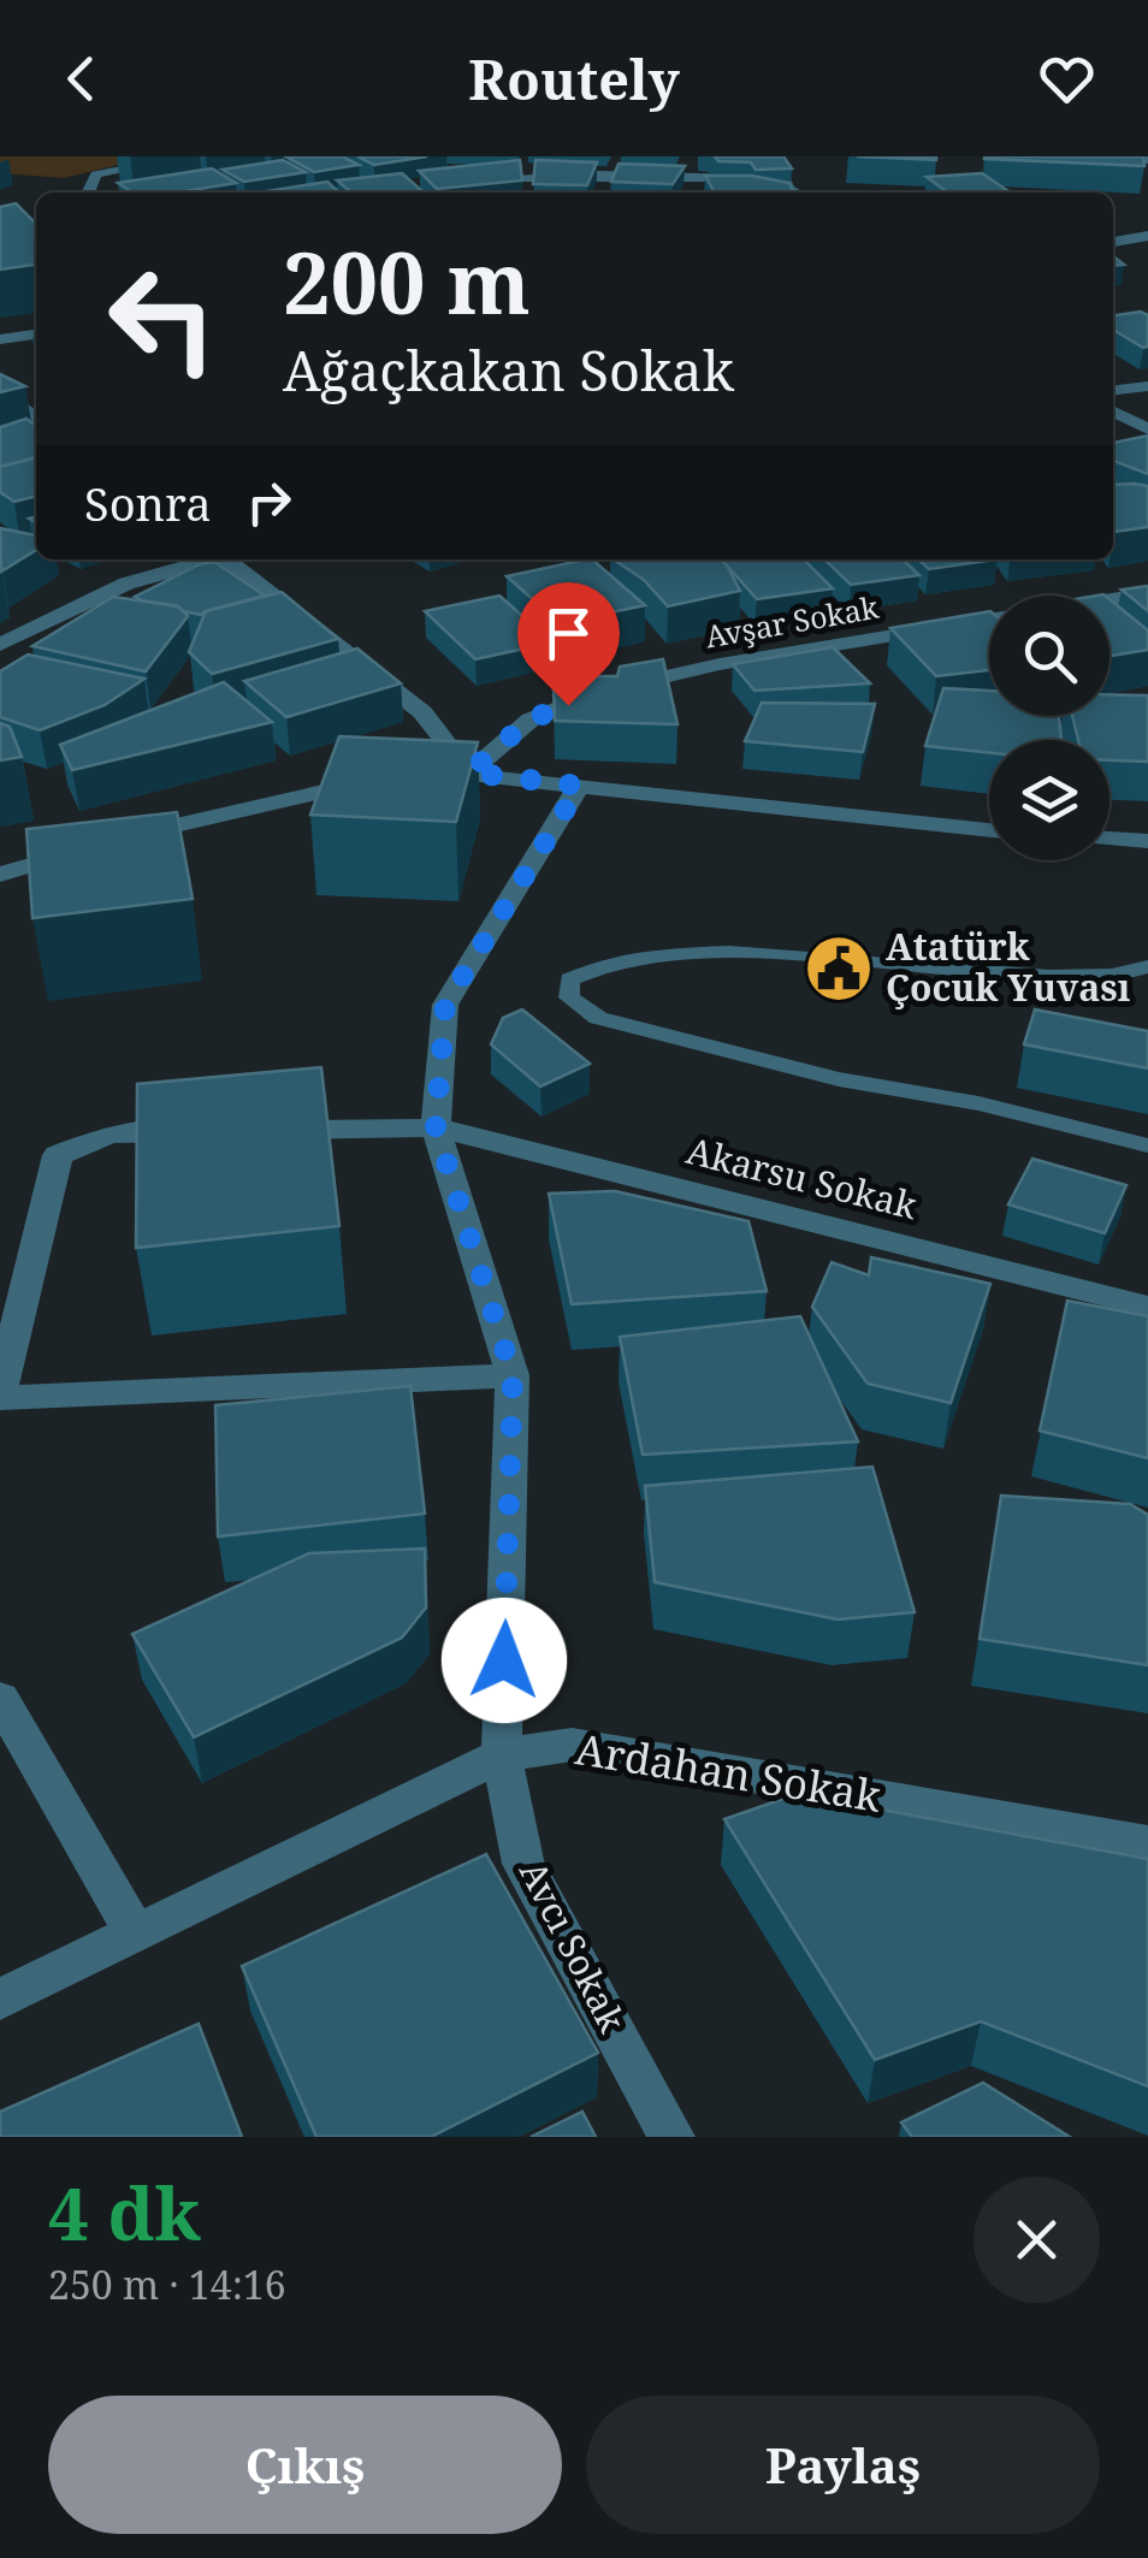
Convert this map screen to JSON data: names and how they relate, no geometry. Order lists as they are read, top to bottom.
{
  "streets": {
    "street": [
      "Avşar Sokak",
      "Akarsu Sokak",
      "Ardahan Sokak",
      "Avcı Sokak"
    ]
  },
  "crossings": [
    ["Akarsu Sokak", "Avcı Sokak"],
    ["Ardahan Sokak", "Avcı Sokak"]
  ],
  "places": {
    "public building": ["Atatürk Çocuk Yuvası"]
  },
  "page": {
    "header": "Routely",
    "turn": ["200 m", "Ağaçkakan Sokak"],
    "then": "Sonra",
    "heading": ["4 dk", "250 m · 14:16"],
    "buttons": ["Çıkış", "Paylaş"]
  }
}
